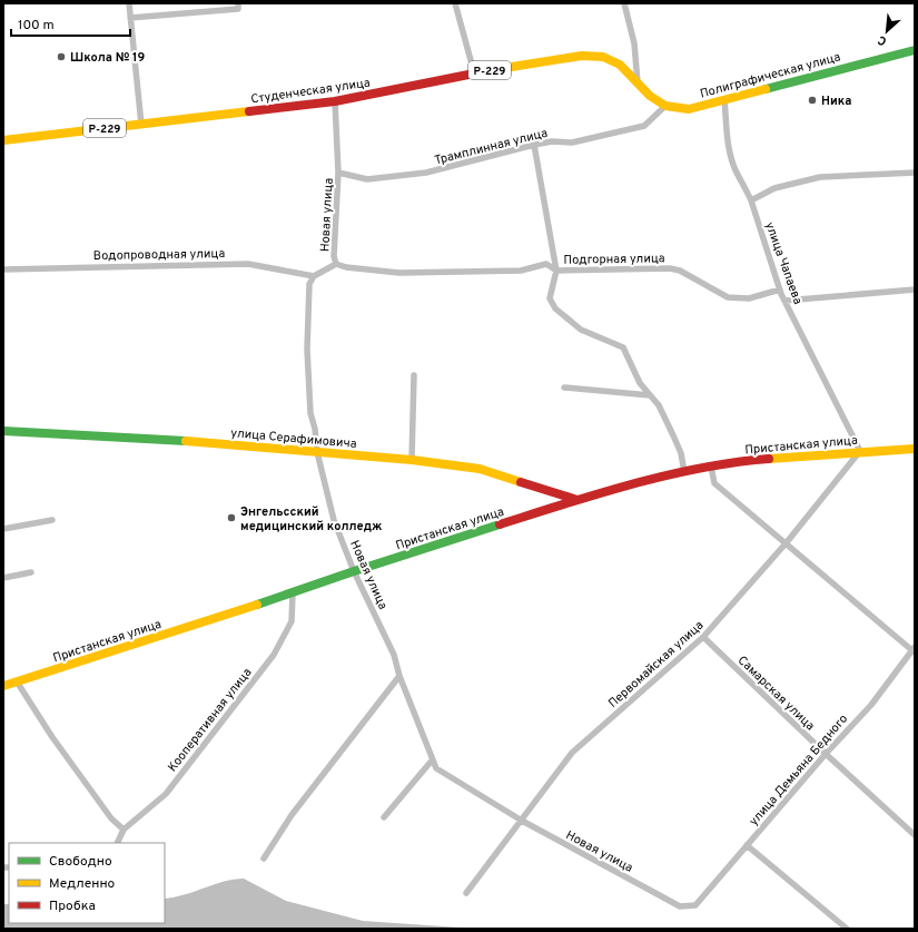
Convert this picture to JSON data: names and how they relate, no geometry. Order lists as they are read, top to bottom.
{
  "streets": {
    "street": [
      "Р-229",
      "Полиграфическая улица",
      "Студенческая улица",
      "Трамплинная улица",
      "Новая улица",
      "Водопроводная улица",
      "Подгорная улица",
      "улица Чапаева",
      "улица Серафимовича",
      "Пристанская улица",
      "Первомайская улица",
      "Самарская улица",
      "Кооперативная улица",
      "улица Демьяна Бедного"
    ]
  },
  "crossings": [
    ["Полиграфическая улица", "Студенческая улица"],
    ["Полиграфическая улица", "Трамплинная улица"],
    ["Полиграфическая улица", "улица Чапаева"],
    ["Студенческая улица", "Новая улица"],
    ["Трамплинная улица", "Новая улица"],
    ["Новая улица", "Водопроводная улица"],
    ["Новая улица", "Подгорная улица"],
    ["Новая улица", "улица Серафимовича"],
    ["Новая улица", "Пристанская улица"],
    ["Новая улица", "Первомайская улица"],
    ["Новая улица", "улица Демьяна Бедного"],
    ["Подгорная улица", "улица Чапаева"],
    ["улица Чапаева", "Пристанская улица"],
    ["улица Чапаева", "Первомайская улица"],
    ["улица Серафимовича", "Пристанская улица"],
    ["Пристанская улица", "Первомайская улица"],
    ["Пристанская улица", "Кооперативная улица"],
    ["Первомайская улица", "Самарская улица"],
    ["Самарская улица", "улица Демьяна Бедного"]
  ],
  "places": ["Школа № 19", "Ника", "Энгельсский медицинский колледж"],
  "legend": ["Свободно", "Медленно", "Пробка"],
  "scale_bar": "100 m",
  "north": "bottom left"
}
